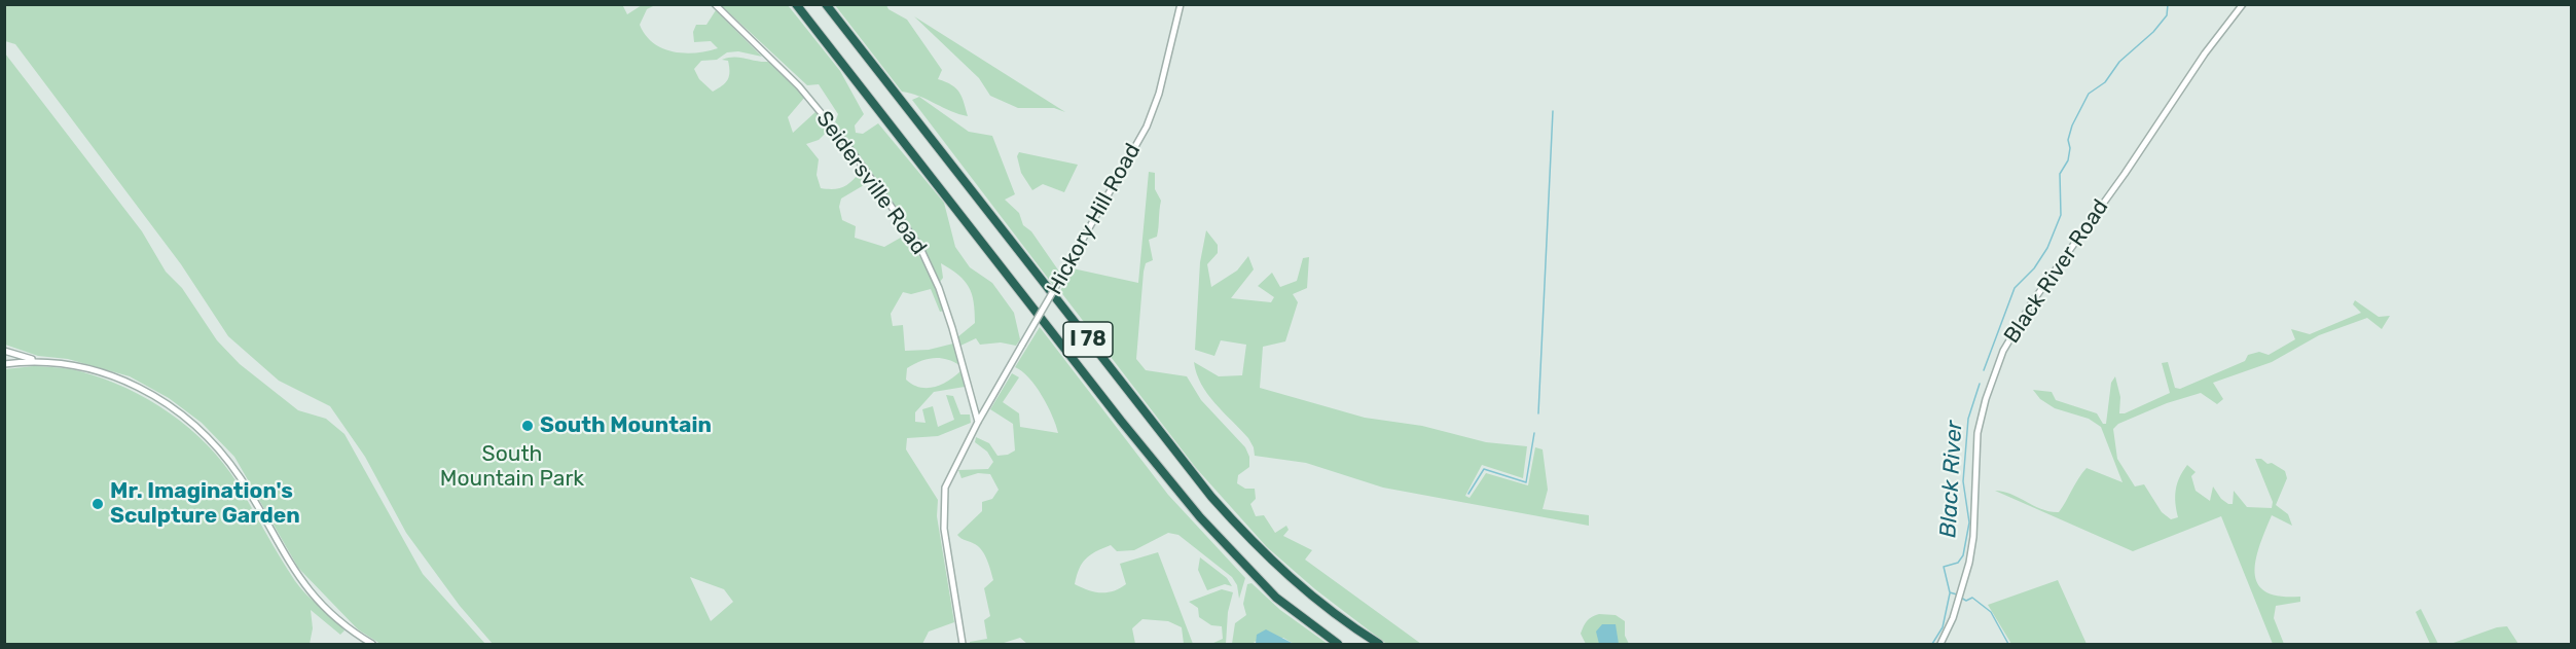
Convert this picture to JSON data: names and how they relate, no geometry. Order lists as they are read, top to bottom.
{
  "streets": {
    "highway": ["I 78"],
    "street": ["Seidersville Road", "Hickory Hill Road", "Black River Road"]
  },
  "crossings": [
    ["Seidersville Road", "Hickory Hill Road"]
  ],
  "water": ["Black River"],
  "parks": ["South Mountain Park"],
  "places": ["South Mountain", "Mr. Imagination's Sculpture Garden"]
}
